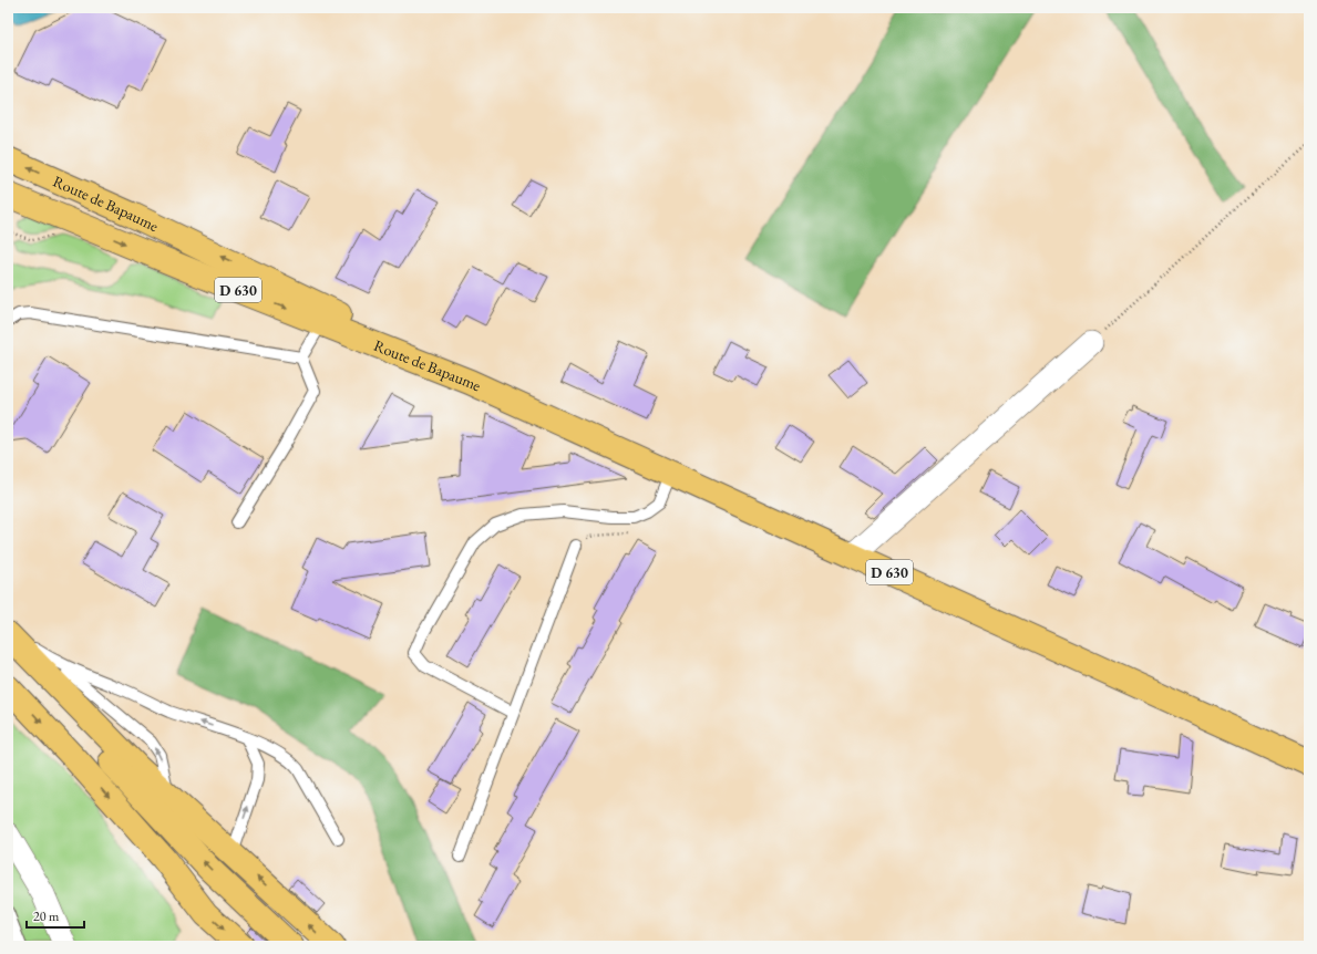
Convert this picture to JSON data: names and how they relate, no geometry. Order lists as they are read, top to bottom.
{
  "streets": {
    "main road": ["Route de Bapaume", "D 630"]
  },
  "crossings": [
    ["Route de Bapaume", "D 630"]
  ],
  "scale_bar": "20 m"
}
